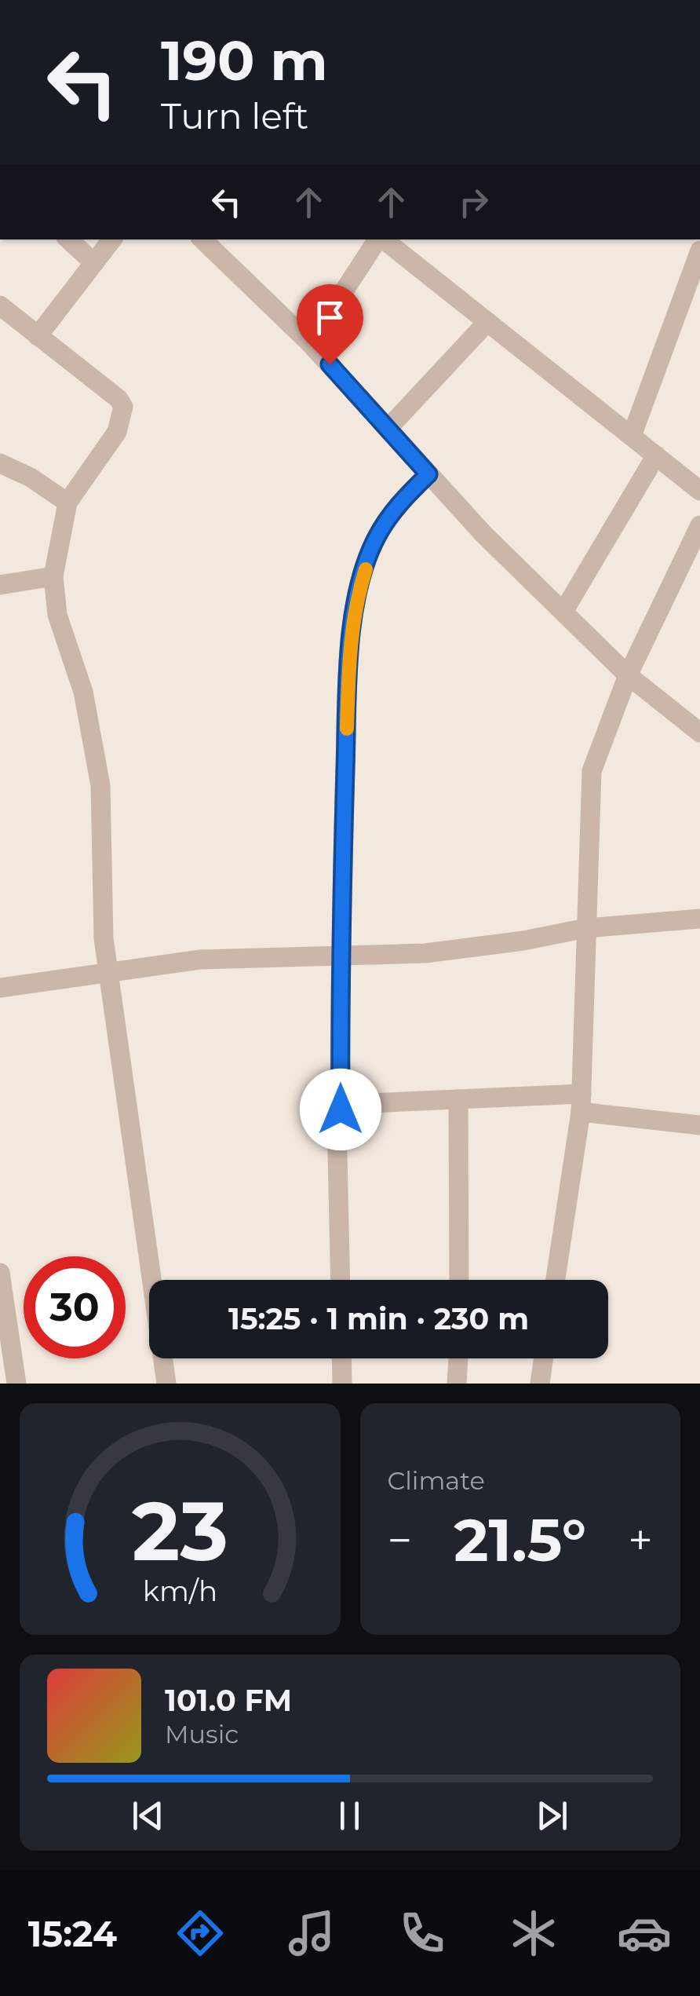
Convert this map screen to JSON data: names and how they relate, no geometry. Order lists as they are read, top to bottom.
{
  "page": {
    "turn": ["190 m", "Turn left"],
    "limit": "30",
    "trip": "15:25 · 1 min · 230 m",
    "tile": "Climate",
    "heat": ["−", "21.5°", "+"],
    "song": ["101.0 FM", "Music"],
    "tabs": "15:24",
    "gauge": ["23", "km/h"]
  }
}
